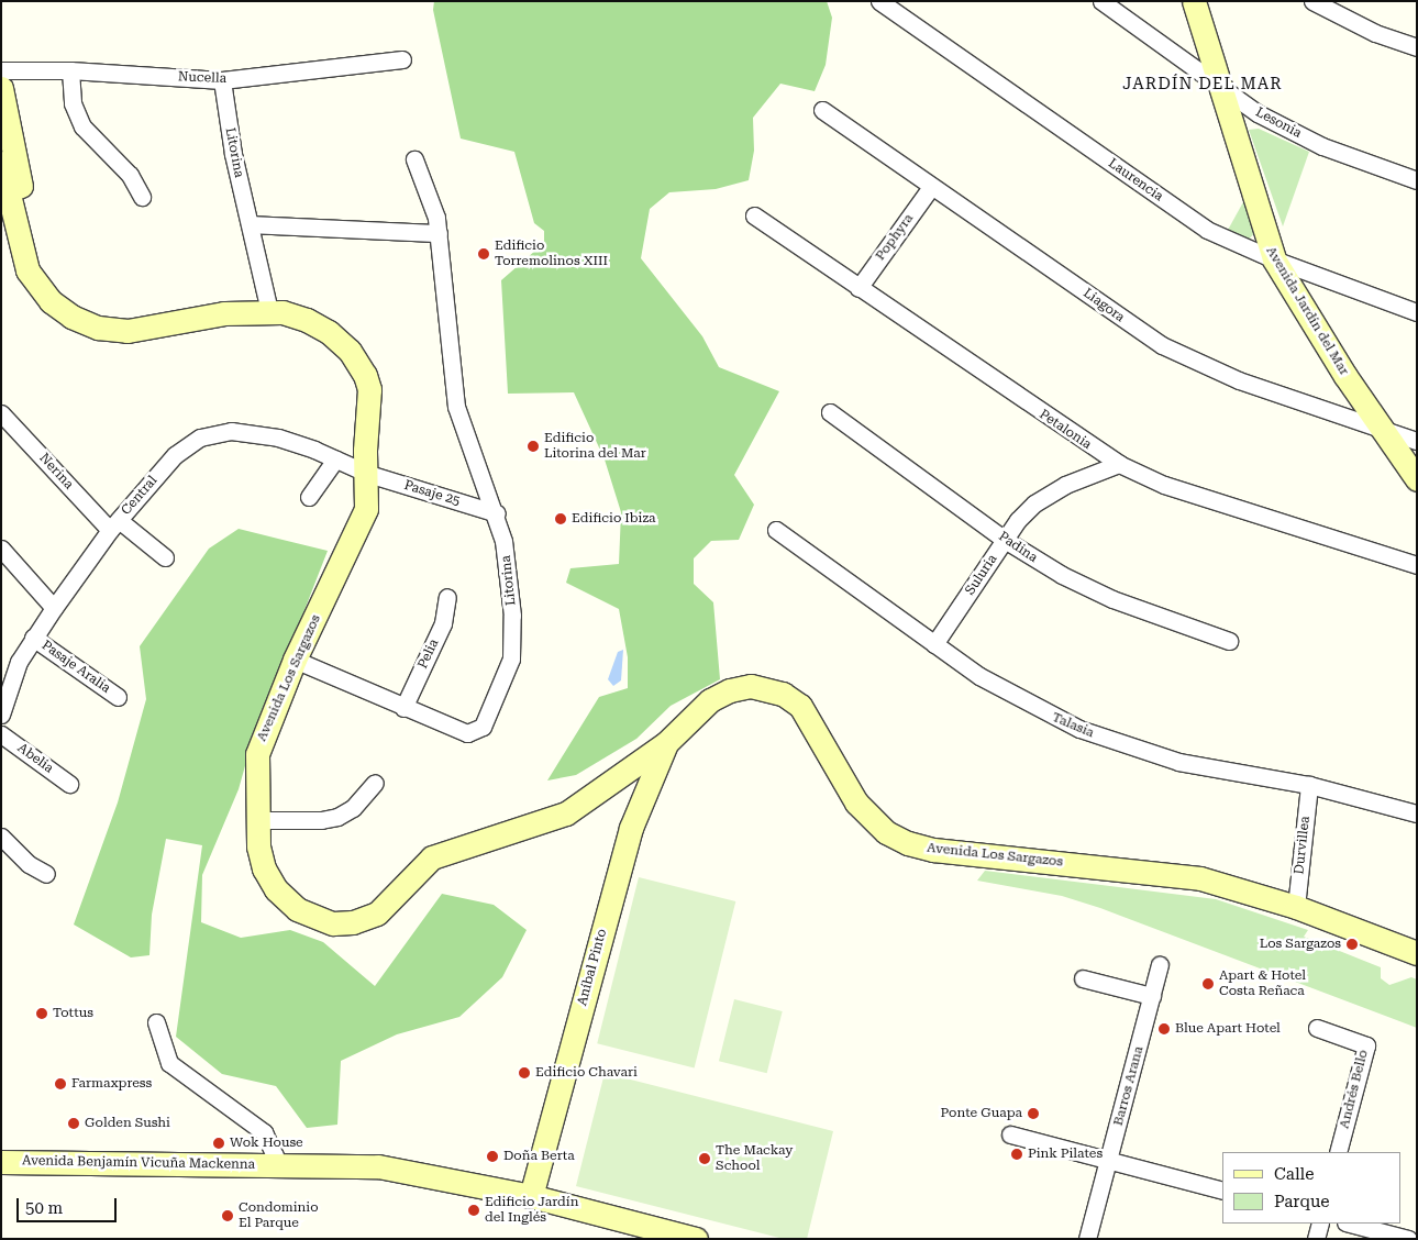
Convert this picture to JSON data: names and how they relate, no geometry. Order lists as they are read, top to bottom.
{
  "streets": {
    "street": [
      "Nucella",
      "Lesonia",
      "Litorina",
      "Laurencia",
      "Pophyra",
      "Liagora",
      "Avenida Jardín del Mar",
      "Petalonia",
      "Nerina",
      "Pasaje 25",
      "Central",
      "Padina",
      "Suluria",
      "Pelia",
      "Pasaje Aralia",
      "Avenida Los Sargazos",
      "Talasia",
      "Abelia",
      "Durvillea",
      "Aníbal Pinto",
      "Barros Arana",
      "Andrés Bello",
      "Avenida Benjamín Vicuña Mackenna"
    ]
  },
  "crossings": [
    ["Nucella", "Litorina"],
    ["Lesonia", "Avenida Jardín del Mar"],
    ["Litorina", "Pasaje 25"],
    ["Litorina", "Pelia"],
    ["Litorina", "Avenida Los Sargazos"],
    ["Laurencia", "Avenida Jardín del Mar"],
    ["Pophyra", "Liagora"],
    ["Pophyra", "Petalonia"],
    ["Liagora", "Avenida Jardín del Mar"],
    ["Petalonia", "Suluria"],
    ["Nerina", "Central"],
    ["Pasaje 25", "Central"],
    ["Pasaje 25", "Avenida Los Sargazos"],
    ["Central", "Pasaje Aralia"],
    ["Central", "Avenida Los Sargazos"],
    ["Padina", "Suluria"],
    ["Suluria", "Talasia"],
    ["Avenida Los Sargazos", "Durvillea"],
    ["Avenida Los Sargazos", "Aníbal Pinto"],
    ["Talasia", "Durvillea"],
    ["Aníbal Pinto", "Avenida Benjamín Vicuña Mackenna"]
  ],
  "districts": ["JARDÍN DEL MAR"],
  "places": [
    "Edificio Torremolinos XIII",
    "Edificio Litorina del Mar",
    "Edificio Ibiza",
    "Los Sargazos",
    "Apart & Hotel Costa Reñaca",
    "Tottus",
    "Blue Apart Hotel",
    "Edificio Chavari",
    "Farmaxpress",
    "Ponte Guapa",
    "Golden Sushi",
    "Wok House",
    "Pink Pilates",
    "Doña Berta",
    "The Mackay School",
    "Edificio Jardín del Inglés",
    "Condominio El Parque"
  ],
  "legend": ["Calle", "Parque"],
  "scale_bar": "50 m"
}
